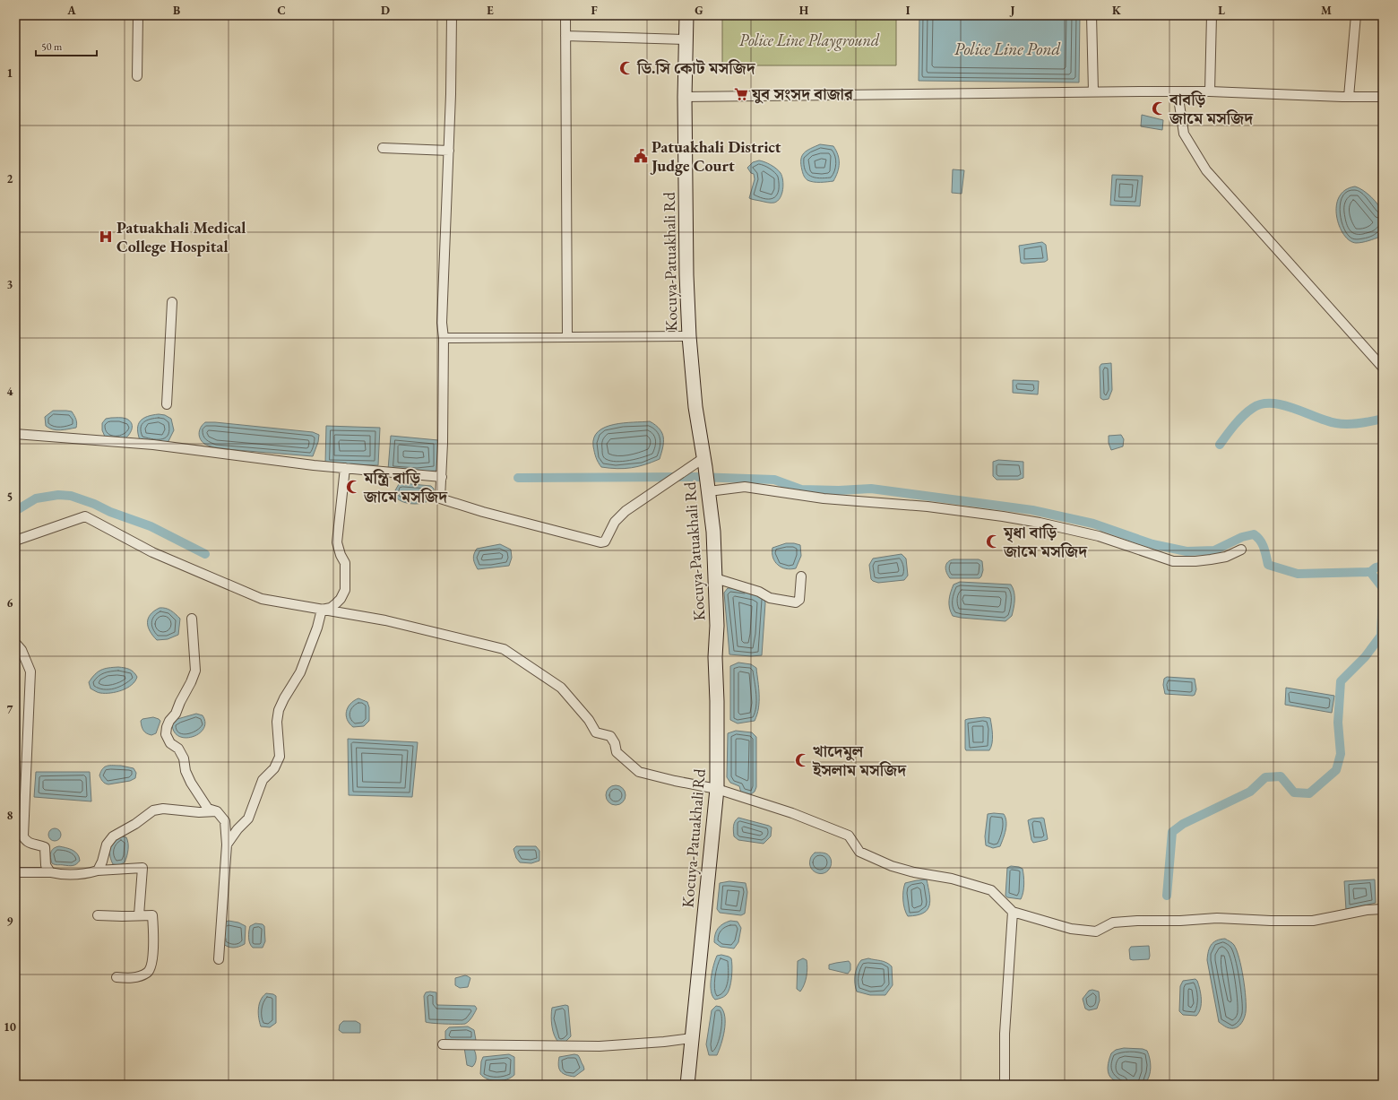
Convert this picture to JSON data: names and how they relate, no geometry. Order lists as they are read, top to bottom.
{
  "streets": {
    "main road": ["Kocuya-Patuakhali Rd"]
  },
  "water": ["Police Line Pond"],
  "parks": ["Police Line Playground"],
  "places": {
    "mosque": [
      "ডি.সি কোট মসজিদ",
      "বাবড়ি জামে মসজিদ",
      "মন্ত্রি বাড়ি জামে মসজিদ",
      "মৃধা বাড়ি জামে মসজিদ",
      "খাদেমুল ইসলাম মসজিদ"
    ],
    "supermarket": ["যুব সংসদ বাজার"],
    "public building": ["Patuakhali District Judge Court"],
    "hospital": ["Patuakhali Medical College Hospital"]
  },
  "scale_bar": "50 m",
  "grid": {
    "columns": [
      "A",
      "B",
      "C",
      "D",
      "E",
      "F",
      "G",
      "H",
      "I",
      "J",
      "K",
      "L",
      "M"
    ],
    "rows": [
      "1",
      "2",
      "3",
      "4",
      "5",
      "6",
      "7",
      "8",
      "9",
      "10"
    ]
  }
}
